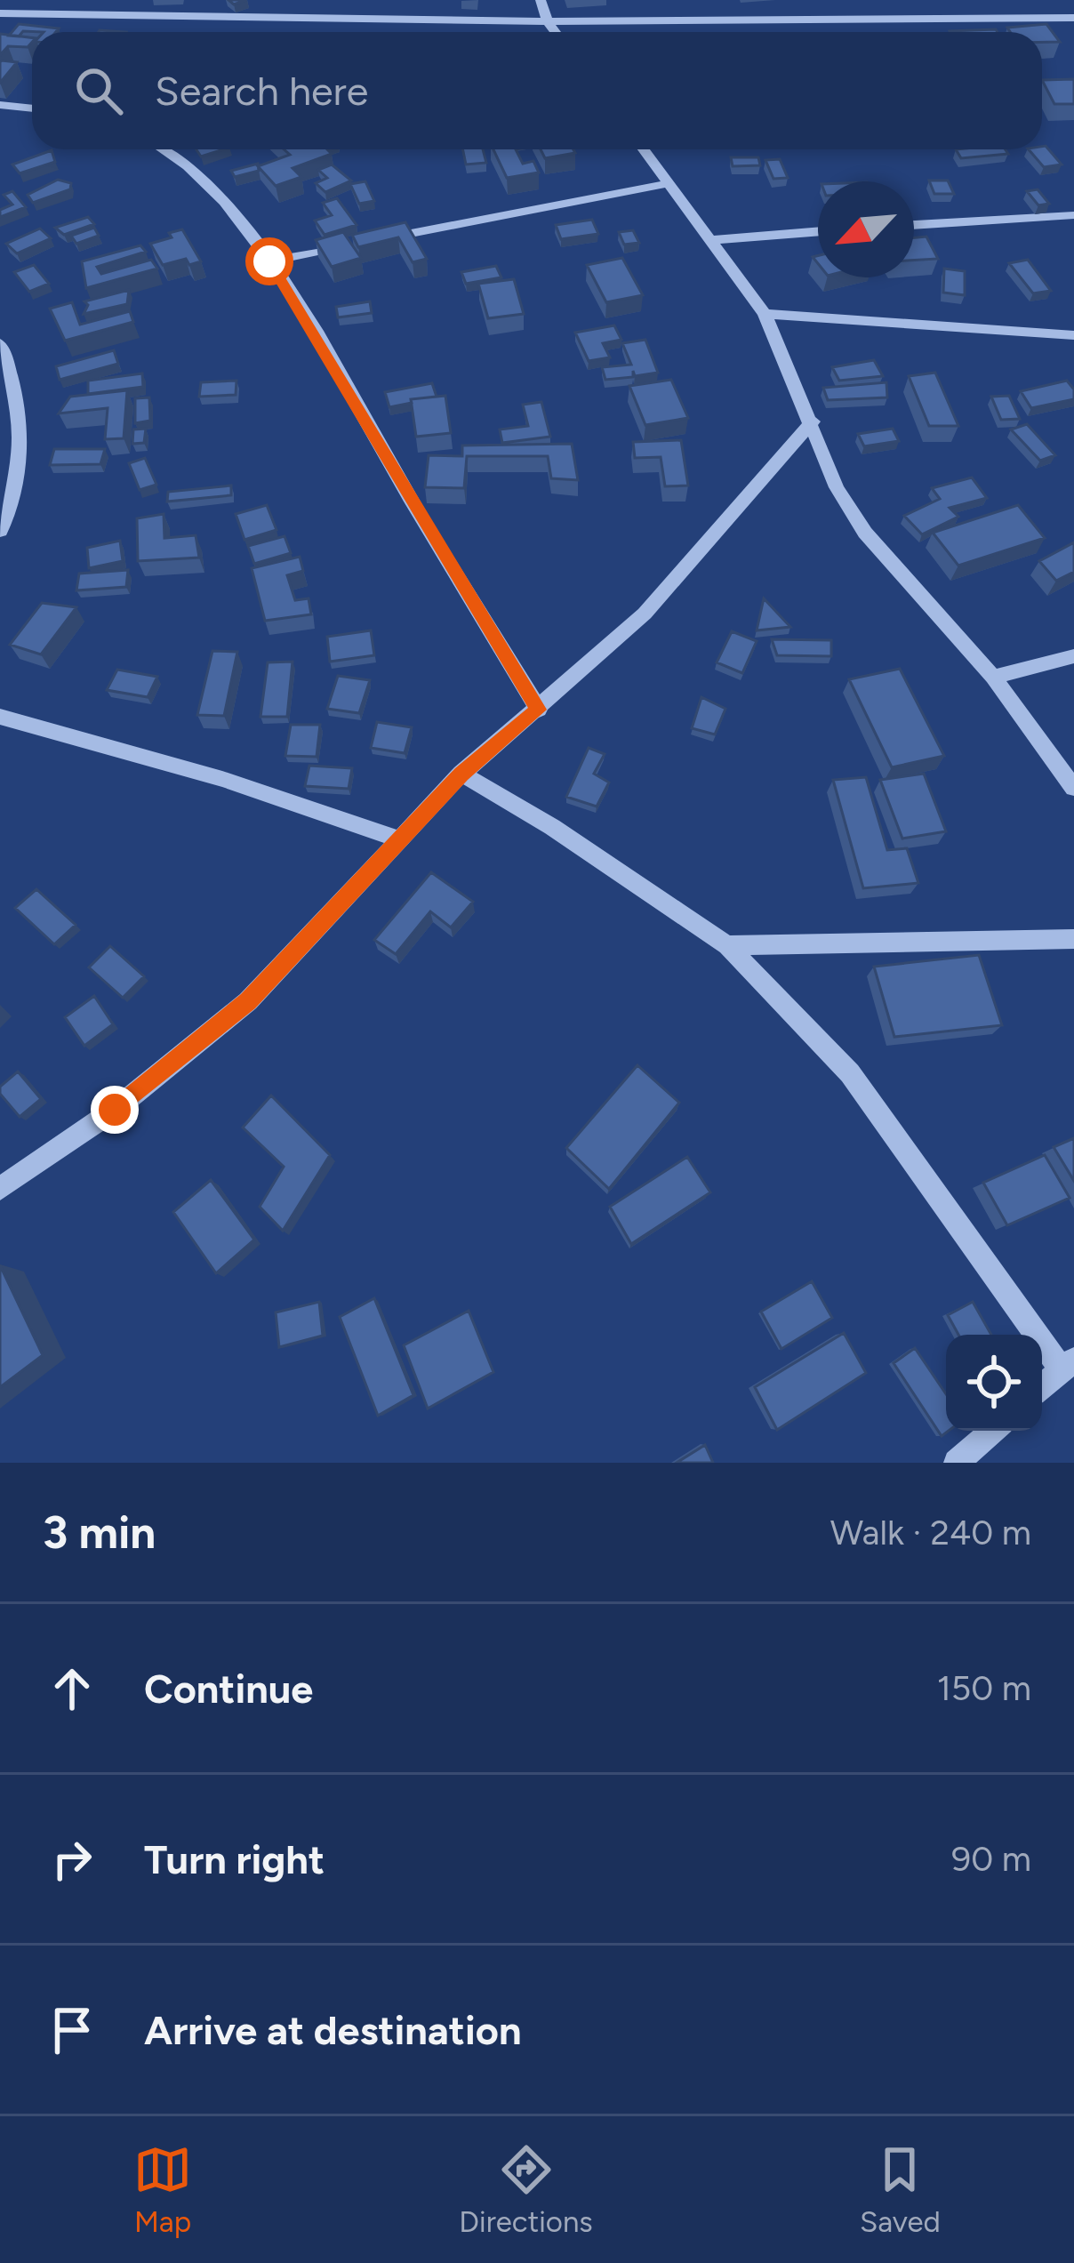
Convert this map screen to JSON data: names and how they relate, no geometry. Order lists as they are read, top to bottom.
{
  "north": "bottom left",
  "page": {
    "search": "Search here",
    "heading": ["3 min", "Walk · 240 m"],
    "list": [
      ["Continue", "150 m"],
      ["Turn right", "90 m"],
      "Arrive at destination"
    ],
    "nav": ["Map", "Directions", "Saved"]
  }
}
